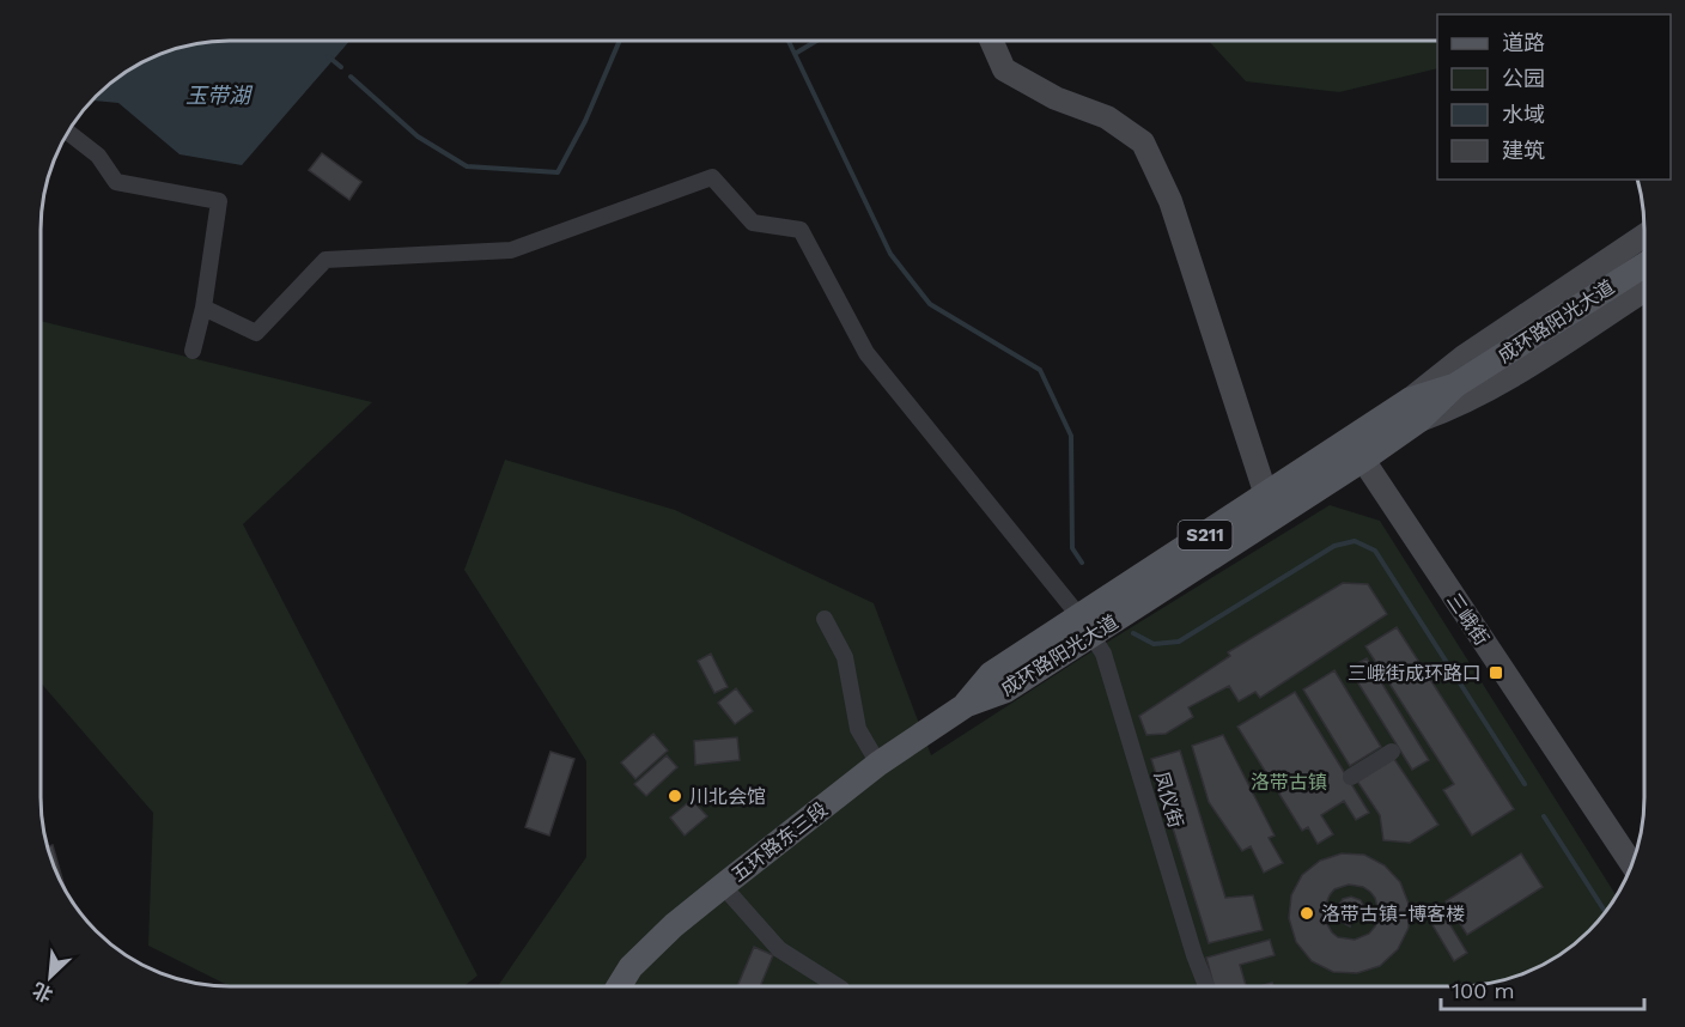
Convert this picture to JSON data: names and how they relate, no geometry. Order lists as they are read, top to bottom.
{
  "streets": {
    "main road": ["成环路阳光大道", "S211", "五环路东三段"],
    "street": ["三峨街", "凤仪街"]
  },
  "crossings": [
    ["成环路阳光大道", "三峨街"],
    ["成环路阳光大道", "凤仪街"],
    ["成环路阳光大道", "五环路东三段"]
  ],
  "water": ["玉带湖"],
  "parks": ["洛带古镇"],
  "places": {
    "transit": ["三峨街成环路口"],
    "other": ["川北会馆", "洛带古镇-博客楼"]
  },
  "legend": [
    "道路",
    "公园",
    "水域",
    "建筑"
  ],
  "scale_bar": "100 m",
  "north": "bottom left"
}
